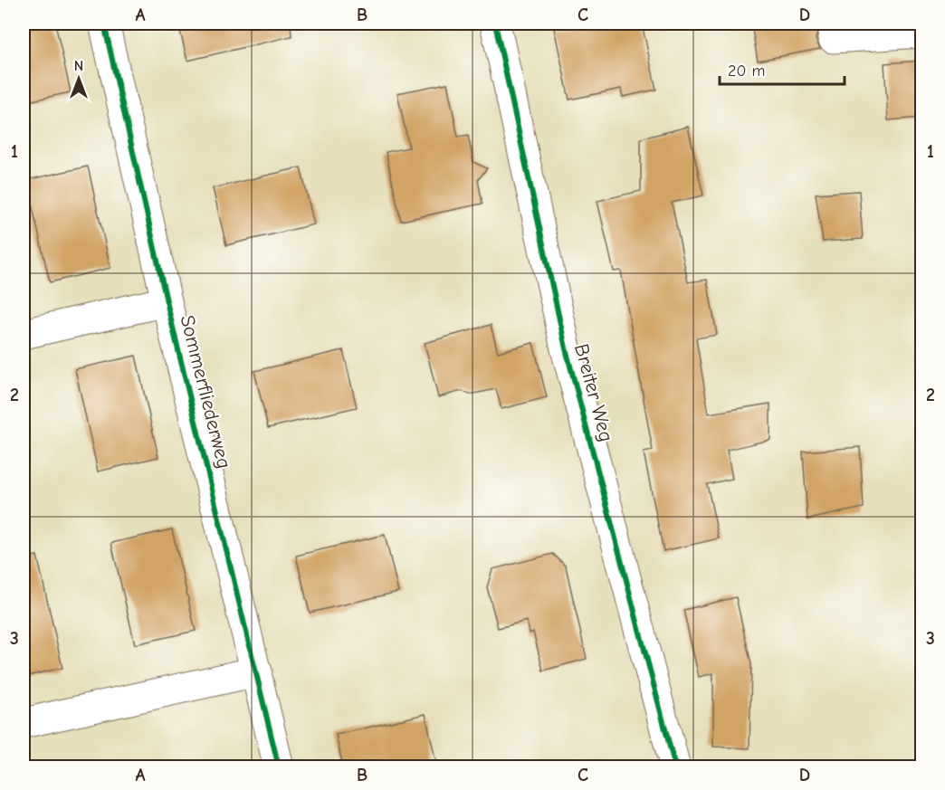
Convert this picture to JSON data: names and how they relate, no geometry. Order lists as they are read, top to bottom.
{
  "streets": {
    "street": ["Sommerfliederweg", "Breiter Weg"]
  },
  "scale_bar": "20 m",
  "north": "top",
  "grid": {
    "columns": [
      "A",
      "B",
      "C",
      "D"
    ],
    "rows": ["1", "2", "3"]
  }
}
